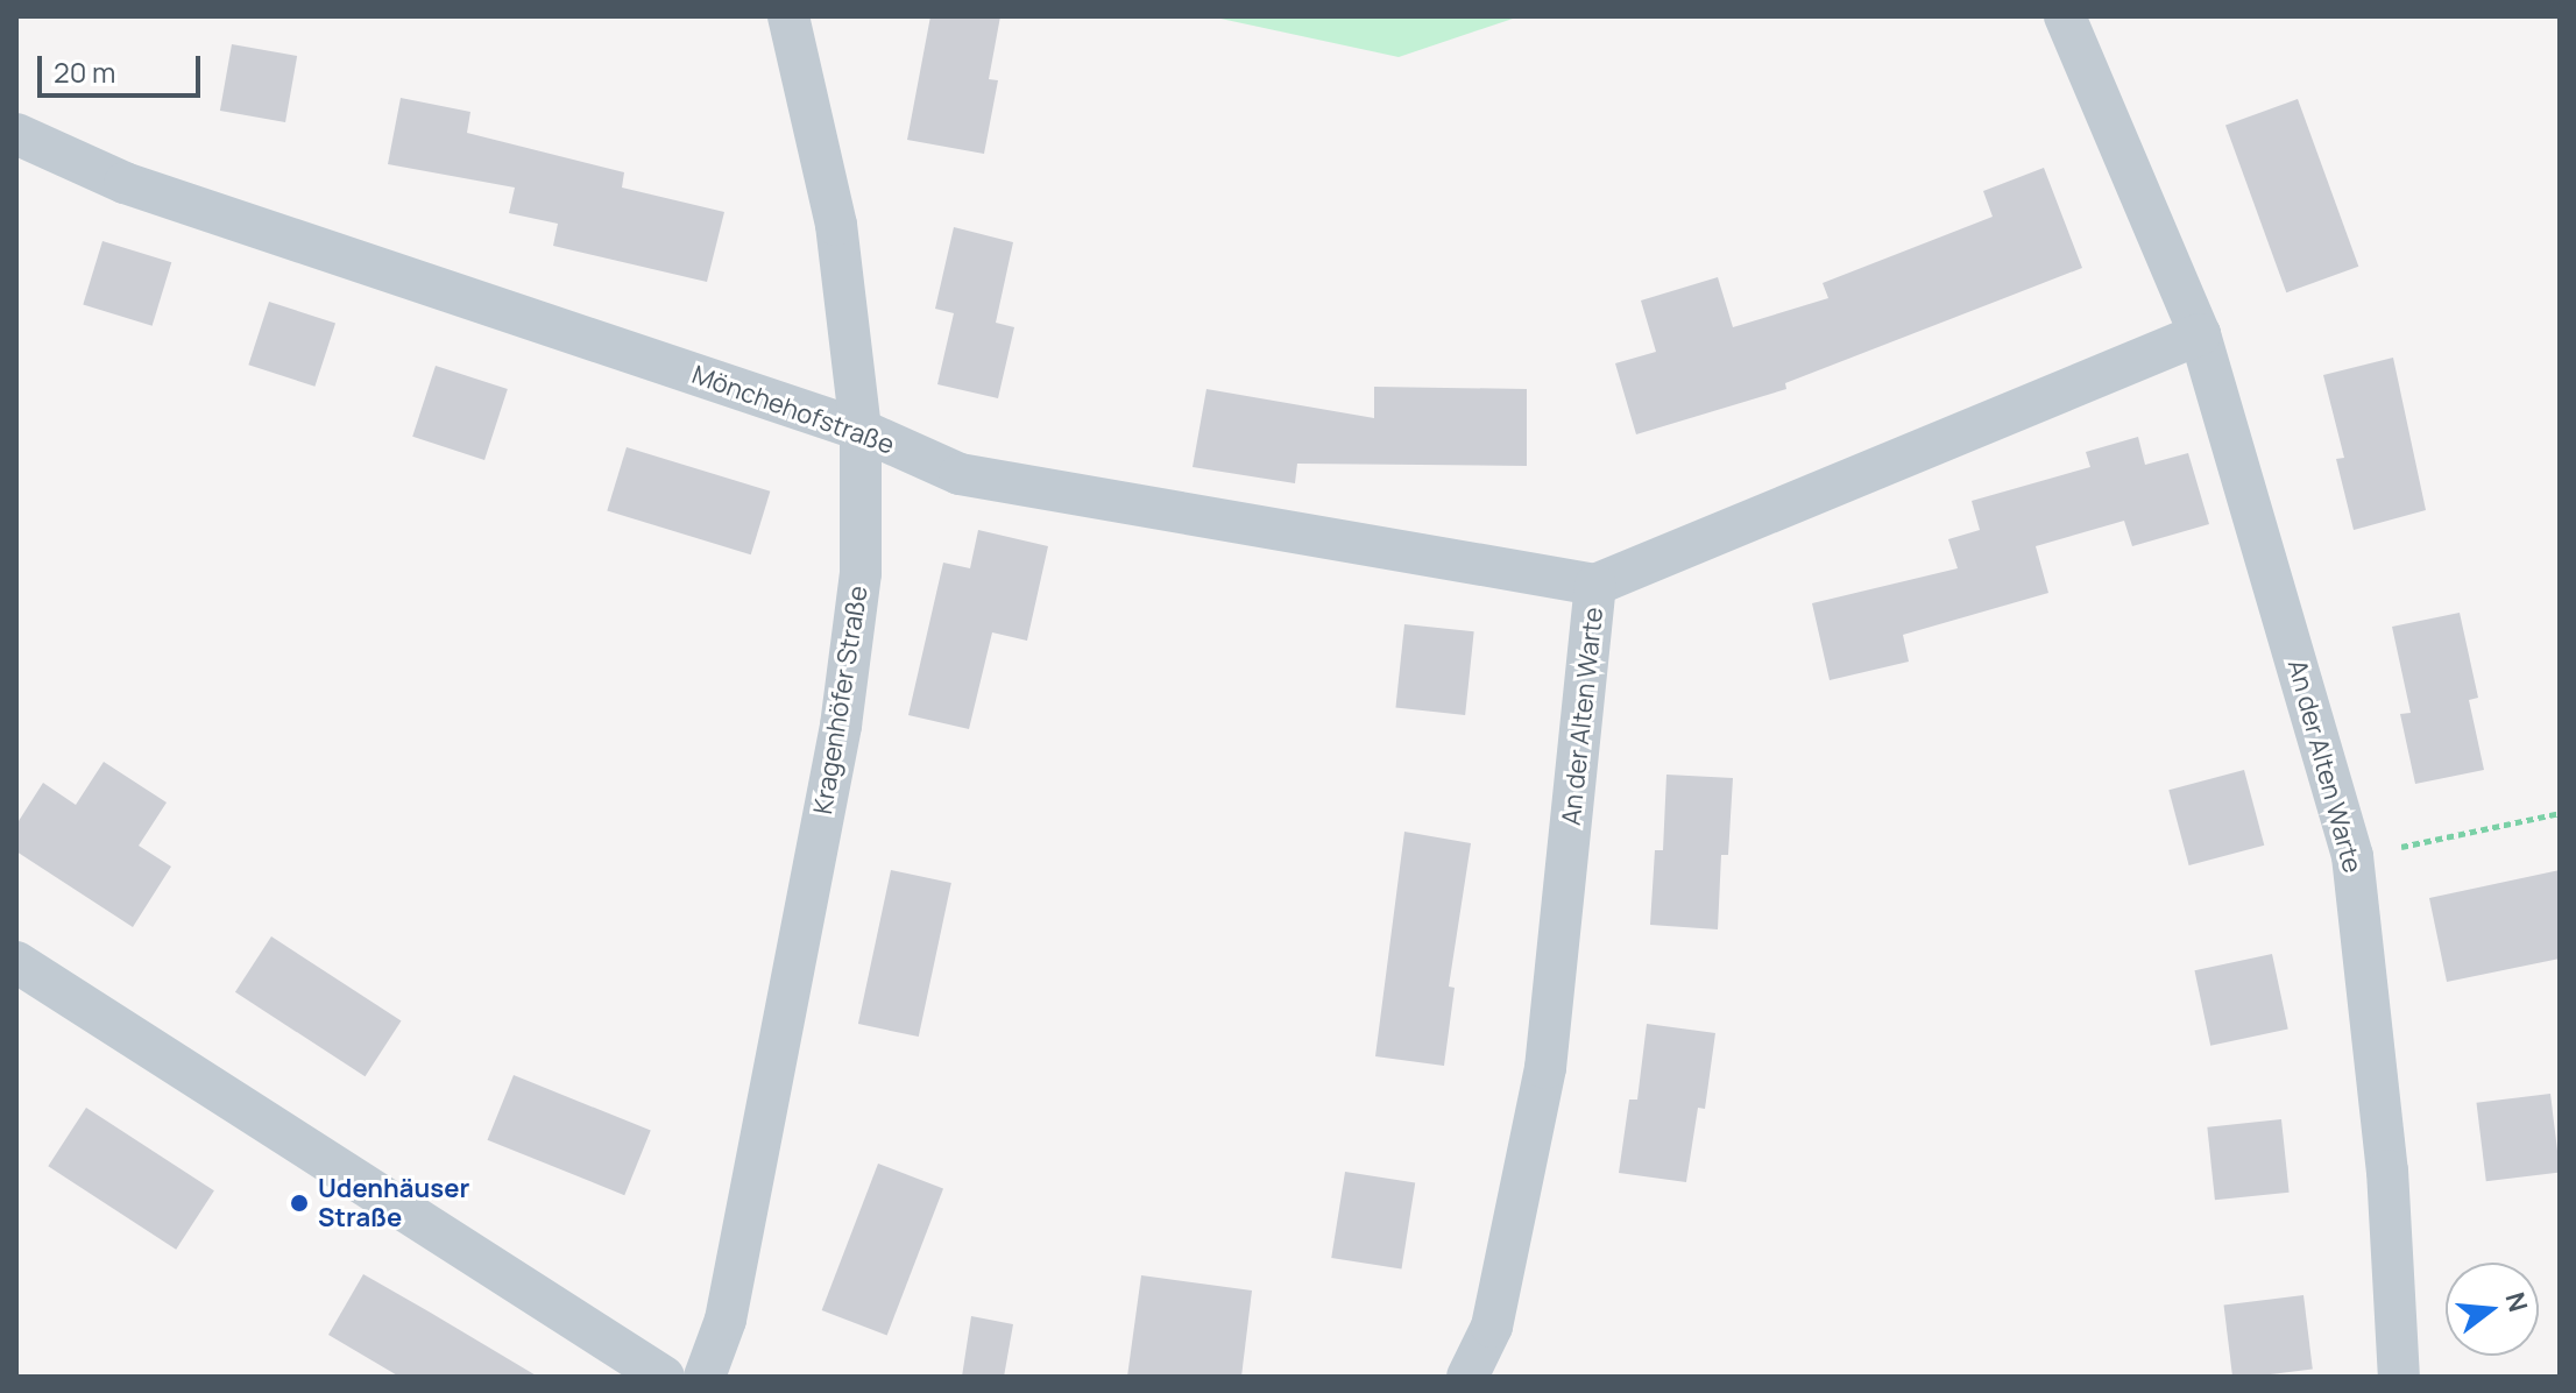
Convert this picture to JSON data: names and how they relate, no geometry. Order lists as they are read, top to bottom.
{
  "streets": {
    "street": ["Mönchehofstraße", "Kragenhöfer Straße", "An der Alten Warte"]
  },
  "crossings": [
    ["Mönchehofstraße", "Kragenhöfer Straße"],
    ["Mönchehofstraße", "An der Alten Warte"]
  ],
  "places": ["Udenhäuser Straße"],
  "scale_bar": "20 m",
  "north": "right"
}
